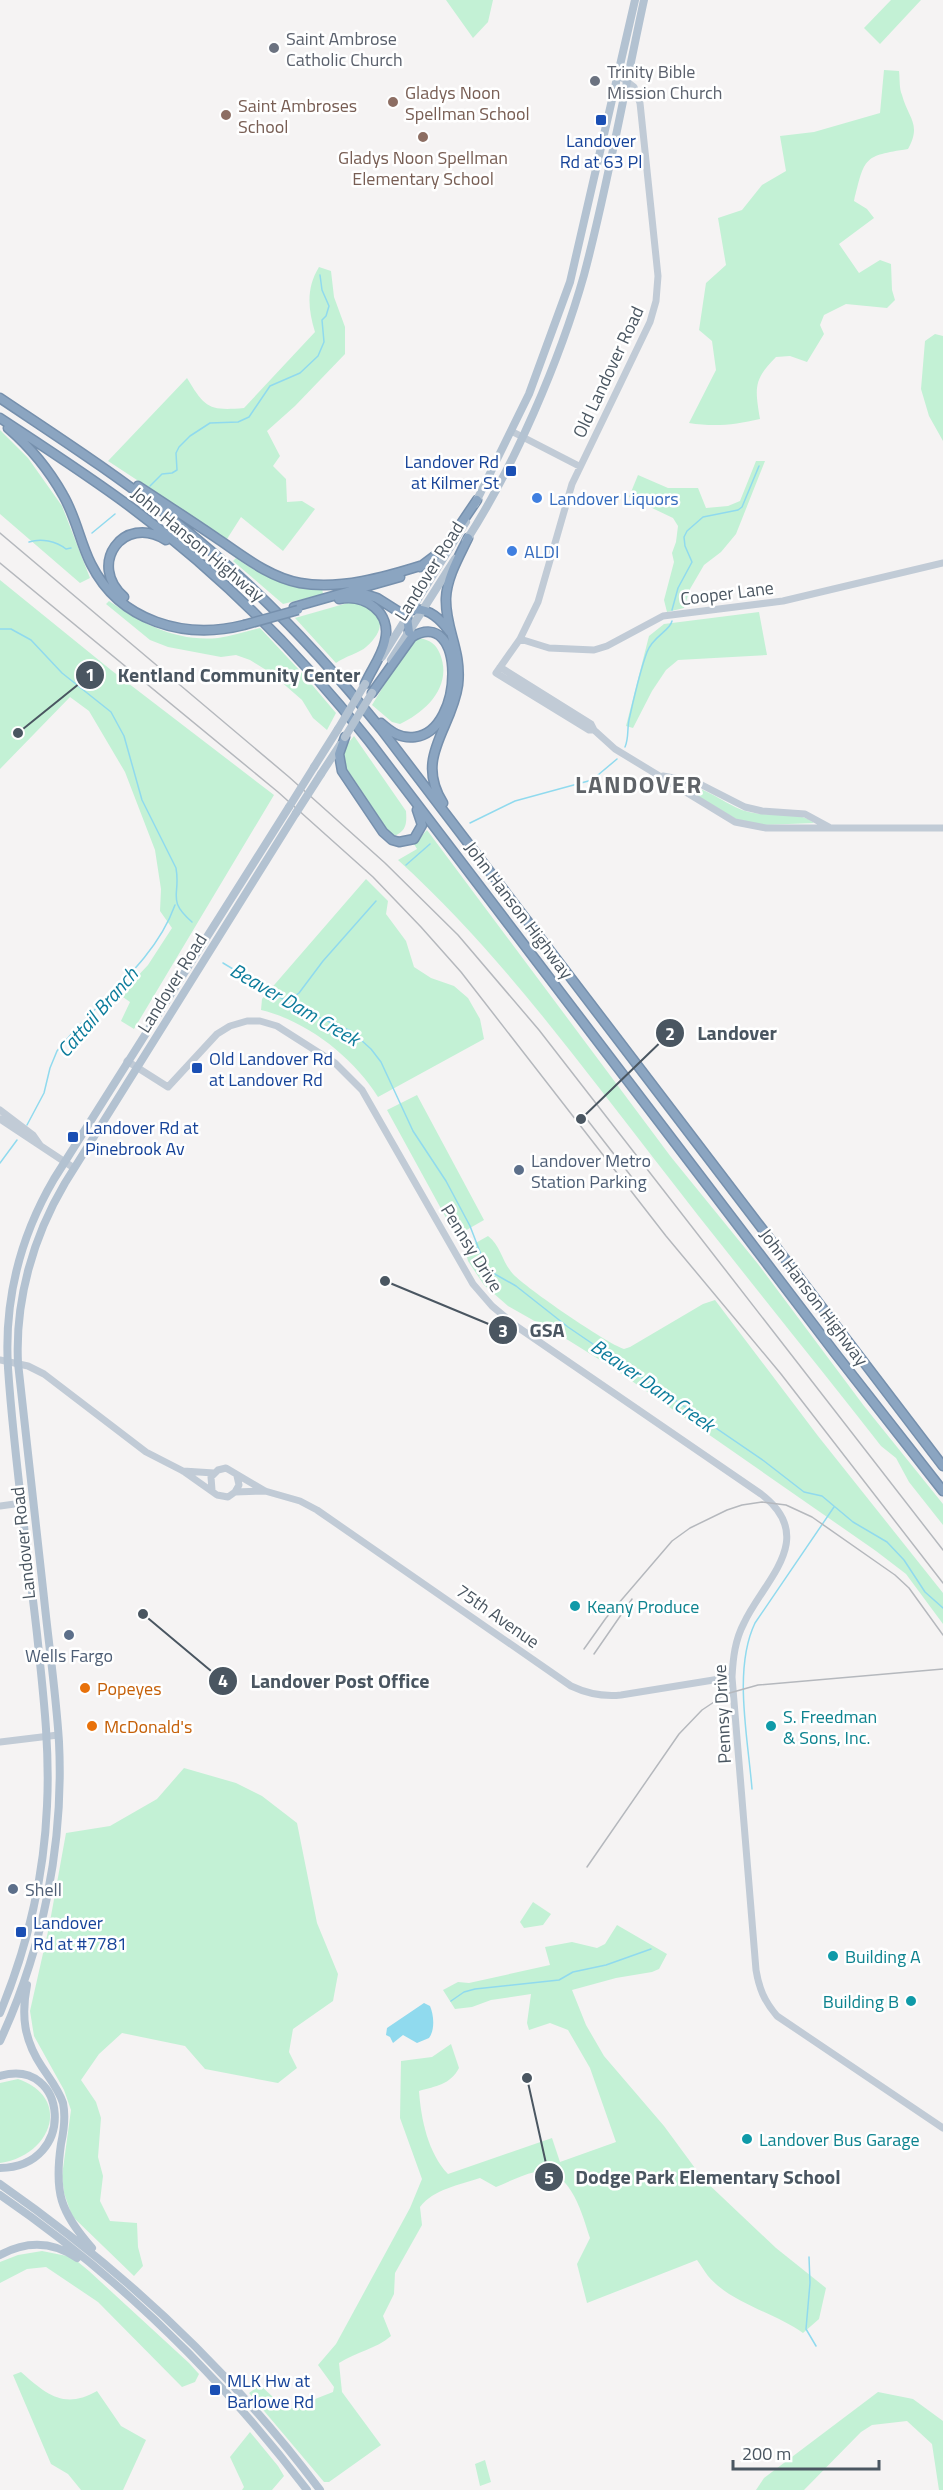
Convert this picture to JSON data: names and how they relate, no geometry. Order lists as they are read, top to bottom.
{
  "streets": {
    "highway": ["John Hanson Highway"],
    "main road": ["Landover Road"],
    "street": [
      "Old Landover Road",
      "Cooper Lane",
      "Pennsy Drive",
      "75th Avenue"
    ]
  },
  "crossings": [
    ["Old Landover Road", "Landover Road"],
    ["Old Landover Road", "Cooper Lane"],
    ["Landover Road", "Pennsy Drive"],
    ["Pennsy Drive", "75th Avenue"]
  ],
  "districts": ["LANDOVER"],
  "water": ["Beaver Dam Creek", "Cattail Branch"],
  "places": {
    "other": [
      "Saint Ambrose Catholic Church",
      "Trinity Bible Mission Church",
      "Gladys Noon Spellman School",
      "Saint Ambroses School",
      "Gladys Noon Spellman Elementary School",
      "Landover Liquors",
      "ALDI",
      "Kentland Community Center",
      "Landover",
      "Landover Metro Station Parking",
      "GSA",
      "Keany Produce",
      "Landover Post Office",
      "Wells Fargo",
      "Popeyes",
      "McDonald's",
      "S. Freedman & Sons, Inc.",
      "Shell",
      "Building A",
      "Building B",
      "Dodge Park Elementary School",
      "Landover Bus Garage"
    ],
    "transit": [
      "Landover Rd at 63 Pl",
      "Landover Rd at Kilmer St",
      "Old Landover Rd at Landover Rd",
      "Landover Rd at Pinebrook Av",
      "Landover Rd at #7781",
      "MLK Hw at Barlowe Rd"
    ]
  },
  "scale_bar": "200 m"
}
